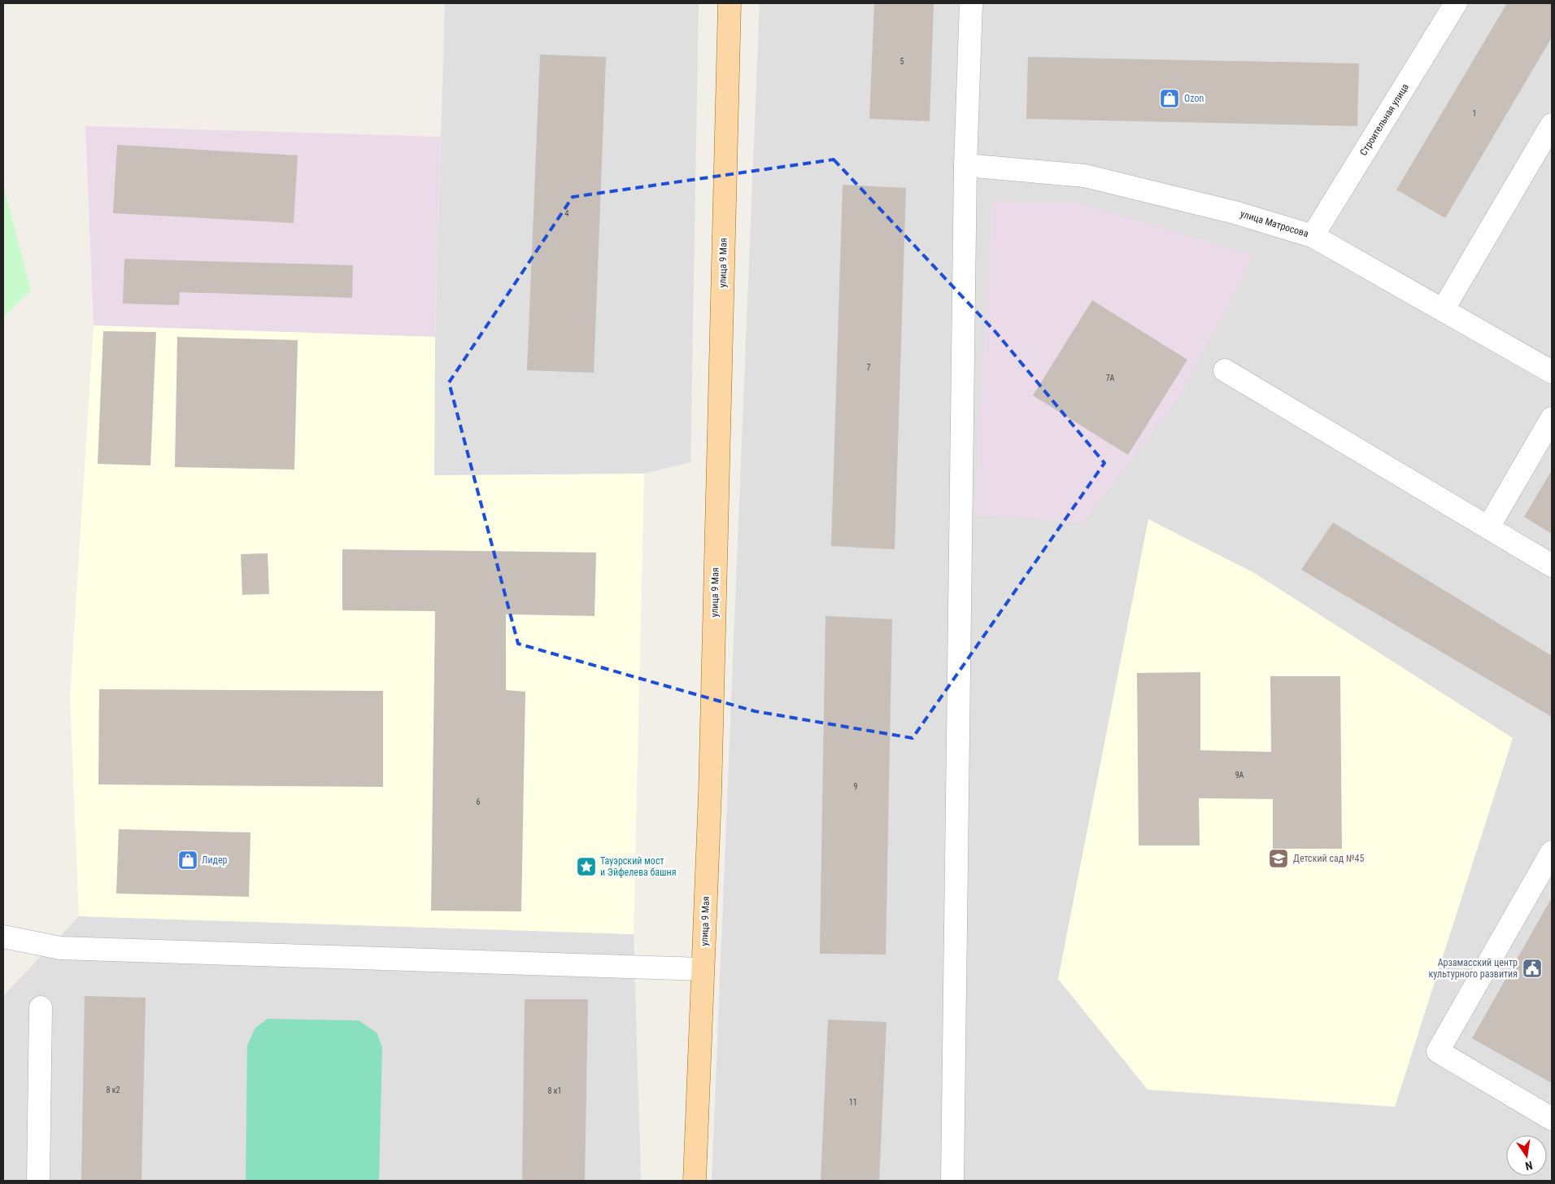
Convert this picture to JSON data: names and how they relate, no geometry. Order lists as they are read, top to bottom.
{
  "streets": {
    "main road": ["улица 9 Мая"],
    "street": ["Строительная улица", "улица Матросова"]
  },
  "crossings": [
    ["Строительная улица", "улица Матросова"]
  ],
  "places": {
    "shop": ["Ozon", "Лидер"],
    "school or university": ["Детский сад №45"],
    "place": ["Тауэрский мост и Эйфелева башня"],
    "public building": ["Арзамасский центр культурного развития"]
  },
  "house_numbers": [
    "5",
    "1",
    "4",
    "7",
    "7А",
    "9А",
    "9",
    "6",
    "8 к2",
    "8 к1",
    "11"
  ],
  "north": "bottom"
}
